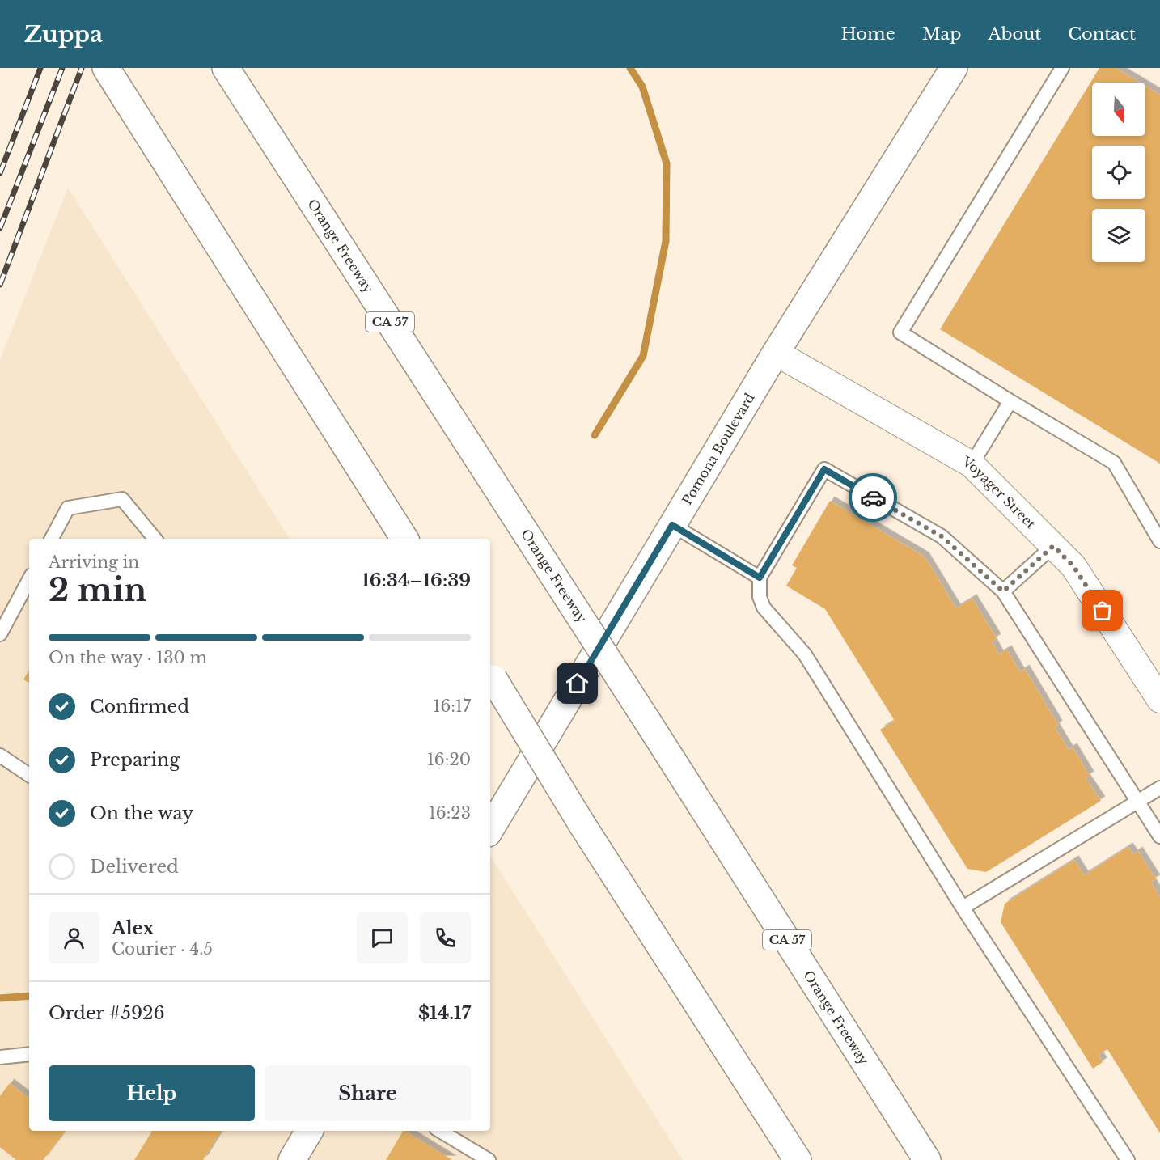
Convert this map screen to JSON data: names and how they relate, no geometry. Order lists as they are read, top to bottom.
{
  "streets": {
    "main road": ["Orange Freeway", "CA 57", "Pomona Boulevard"],
    "street": ["Voyager Street"]
  },
  "crossings": [
    ["Pomona Boulevard", "Voyager Street"]
  ],
  "north": "bottom",
  "page": {
    "header": "Zuppa",
    "nav": [
      "Home",
      "Map",
      "About",
      "Contact"
    ],
    "heading": ["2 min", "Arriving in", "16:34–16:39"],
    "panel": [
      "Alex",
      "Courier · 4.5",
      "Order #5926",
      "$14.17"
    ],
    "bar": "On the way · 130 m",
    "list": [
      ["Confirmed", "16:17"],
      ["Preparing", "16:20"],
      ["On the way", "16:23"],
      "Delivered"
    ],
    "buttons": ["Help", "Share"]
  }
}
